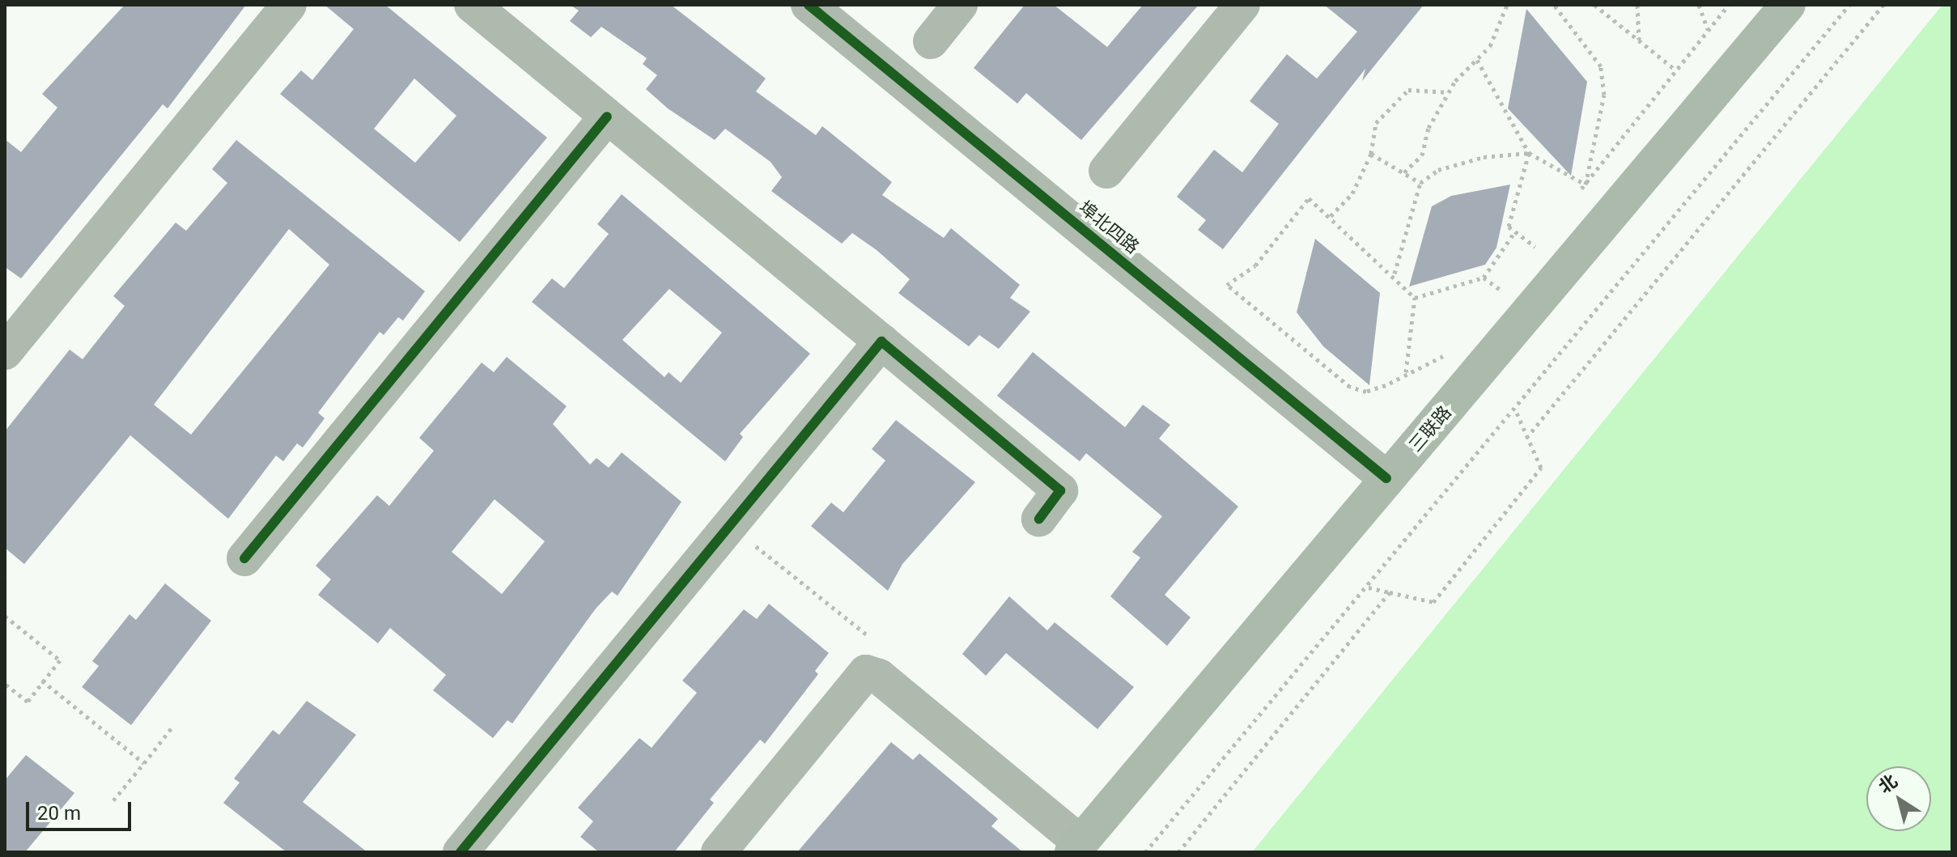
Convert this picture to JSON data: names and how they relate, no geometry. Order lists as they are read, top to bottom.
{
  "streets": {
    "main road": ["三联路"],
    "street": ["埠北四路"]
  },
  "crossings": [
    ["埠北四路", "三联路"]
  ],
  "scale_bar": "20 m",
  "north": "top left"
}
